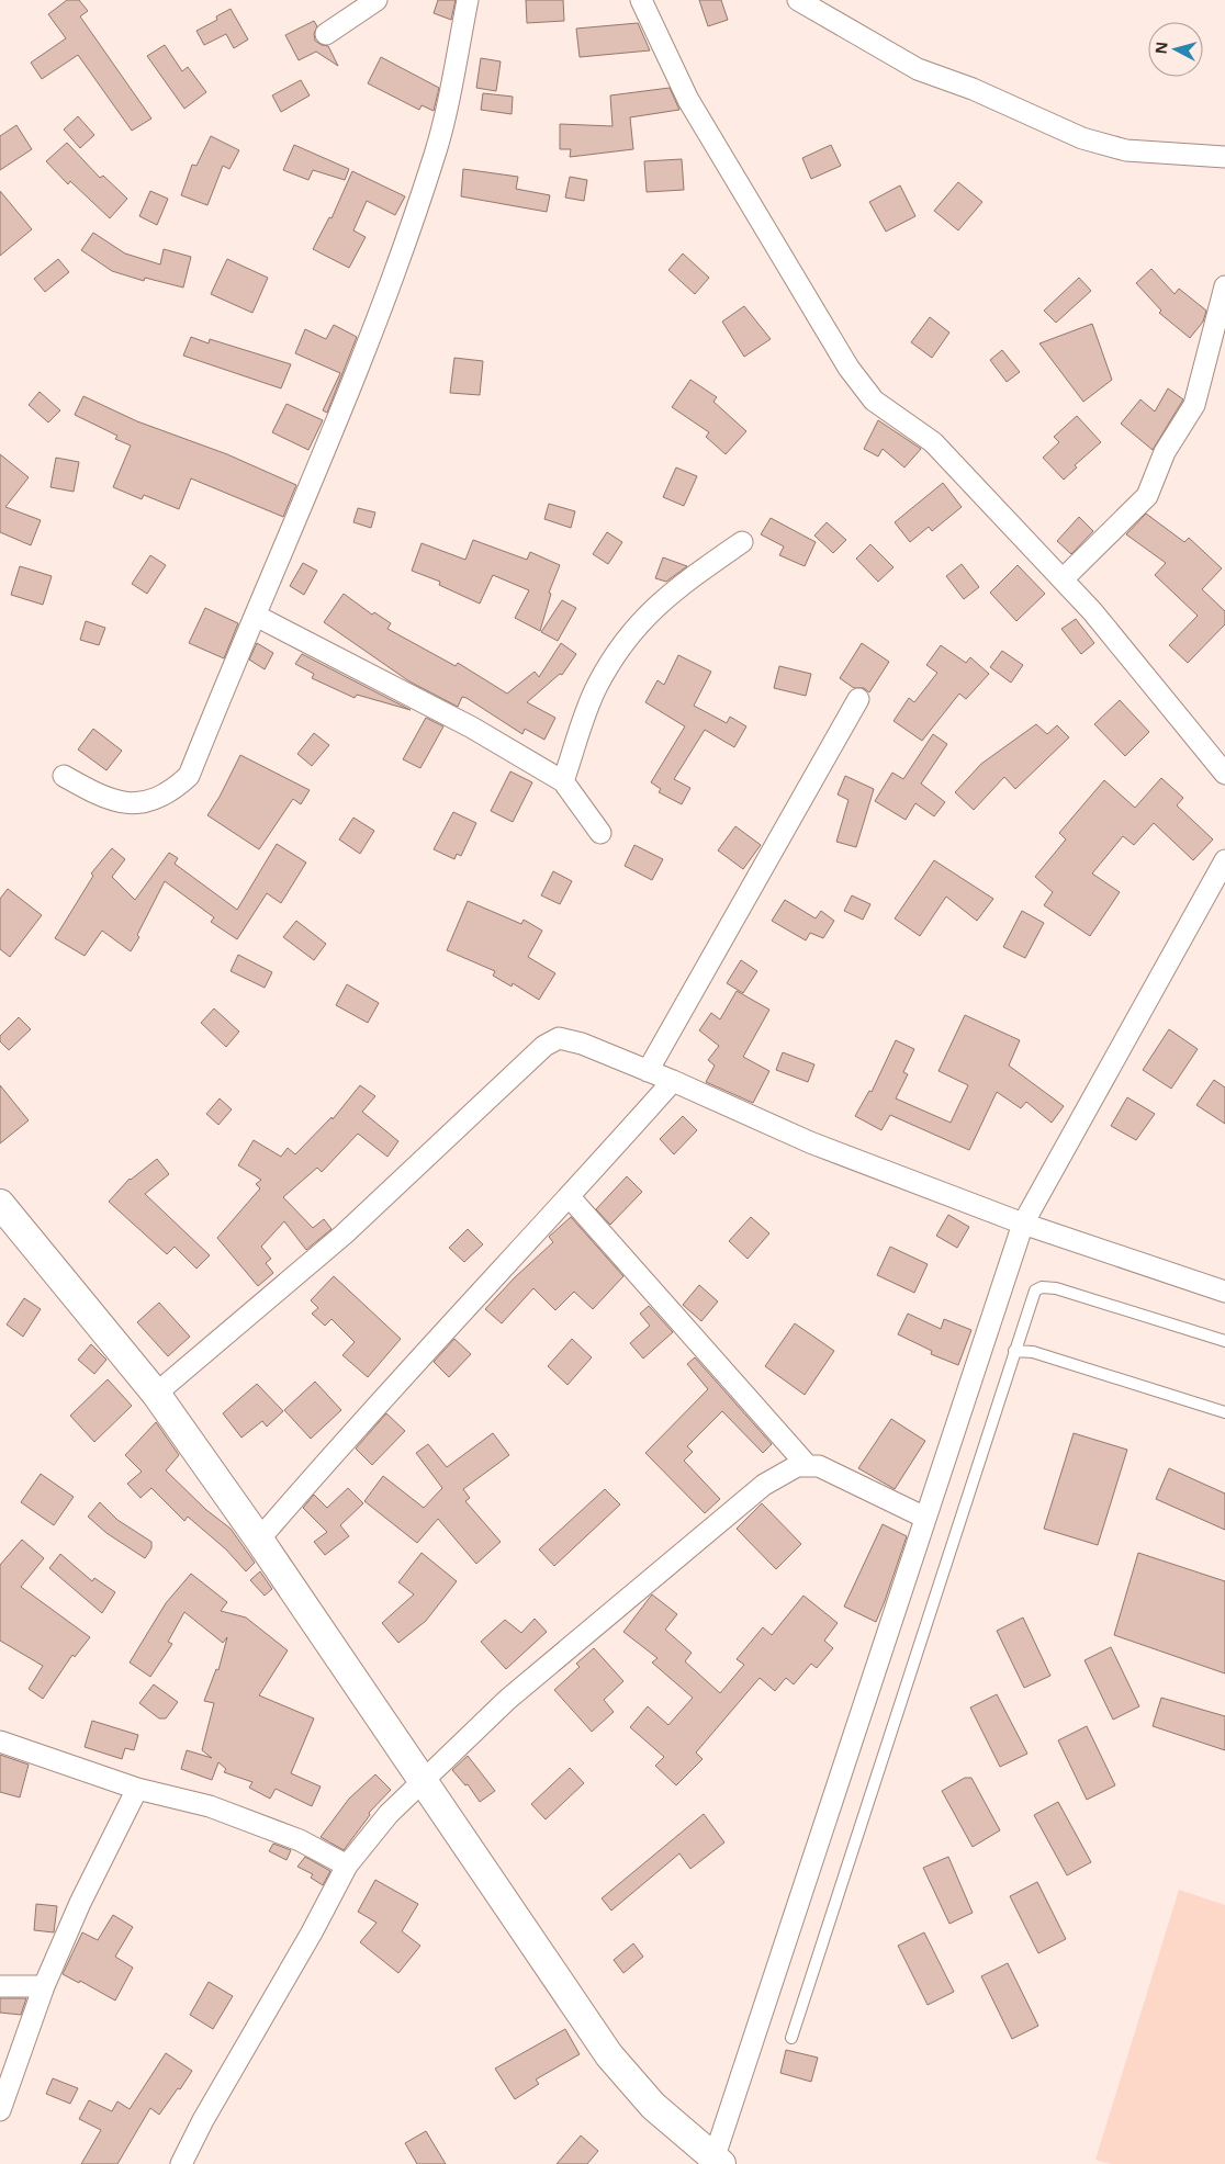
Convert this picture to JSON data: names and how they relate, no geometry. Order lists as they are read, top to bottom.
{
  "north": "left"
}
